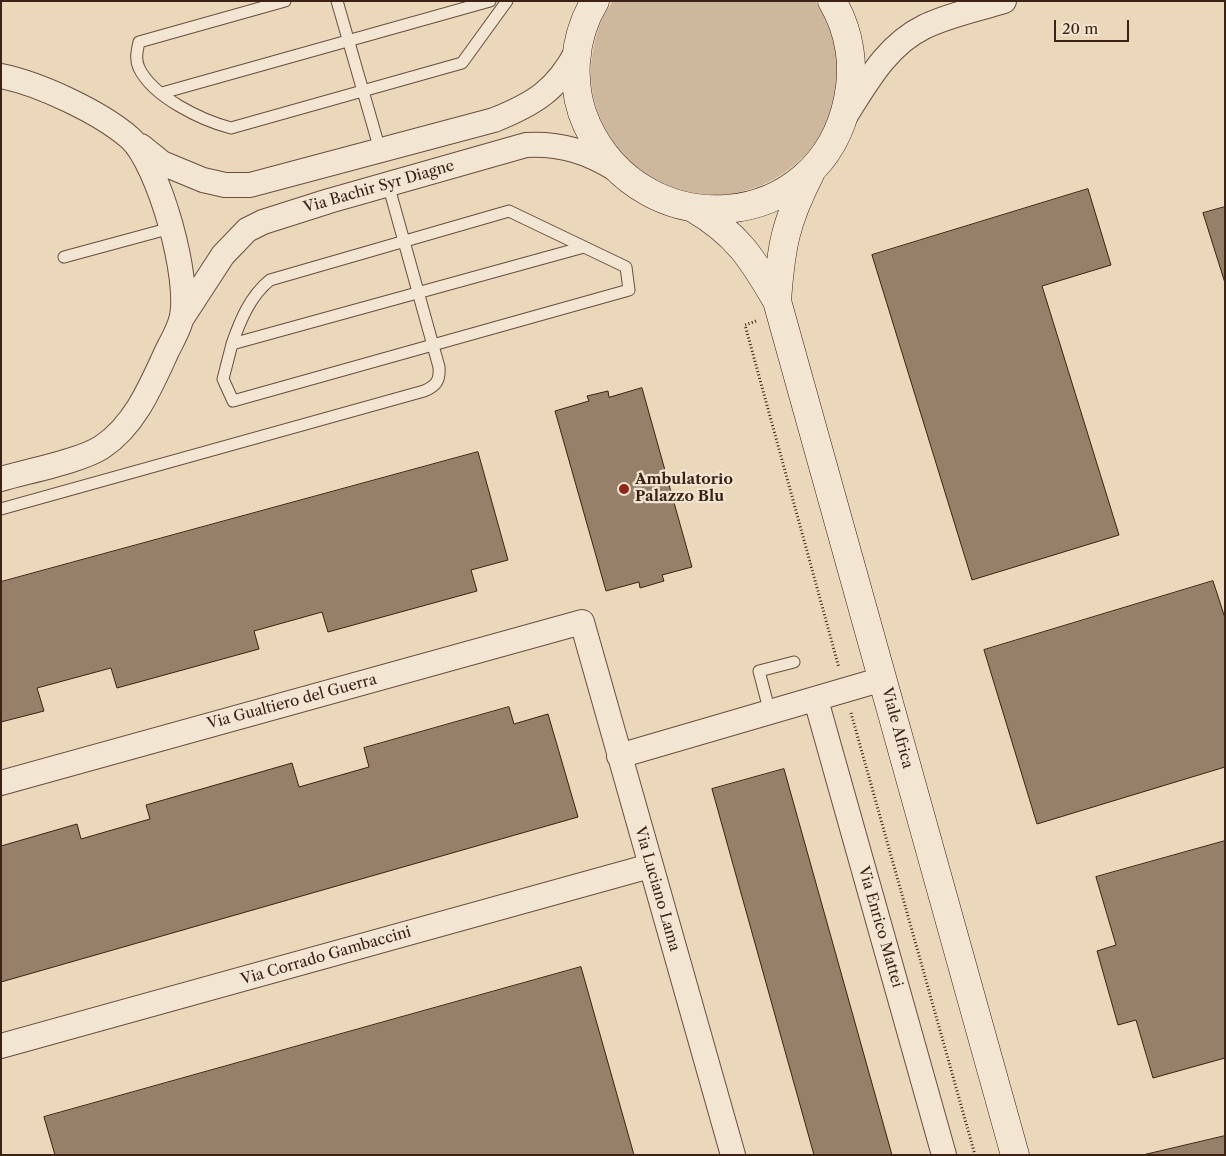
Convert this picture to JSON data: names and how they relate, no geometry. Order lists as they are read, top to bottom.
{
  "streets": {
    "street": [
      "Via Bachir Syr Diagne",
      "Via Gualtiero del Guerra",
      "Viale Africa",
      "Via Luciano Lama",
      "Via Enrico Mattei",
      "Via Corrado Gambaccini"
    ]
  },
  "crossings": [
    ["Via Bachir Syr Diagne", "Viale Africa"],
    ["Via Gualtiero del Guerra", "Via Luciano Lama"],
    ["Via Luciano Lama", "Via Corrado Gambaccini"]
  ],
  "places": ["Ambulatorio Palazzo Blu"],
  "scale_bar": "20 m"
}
